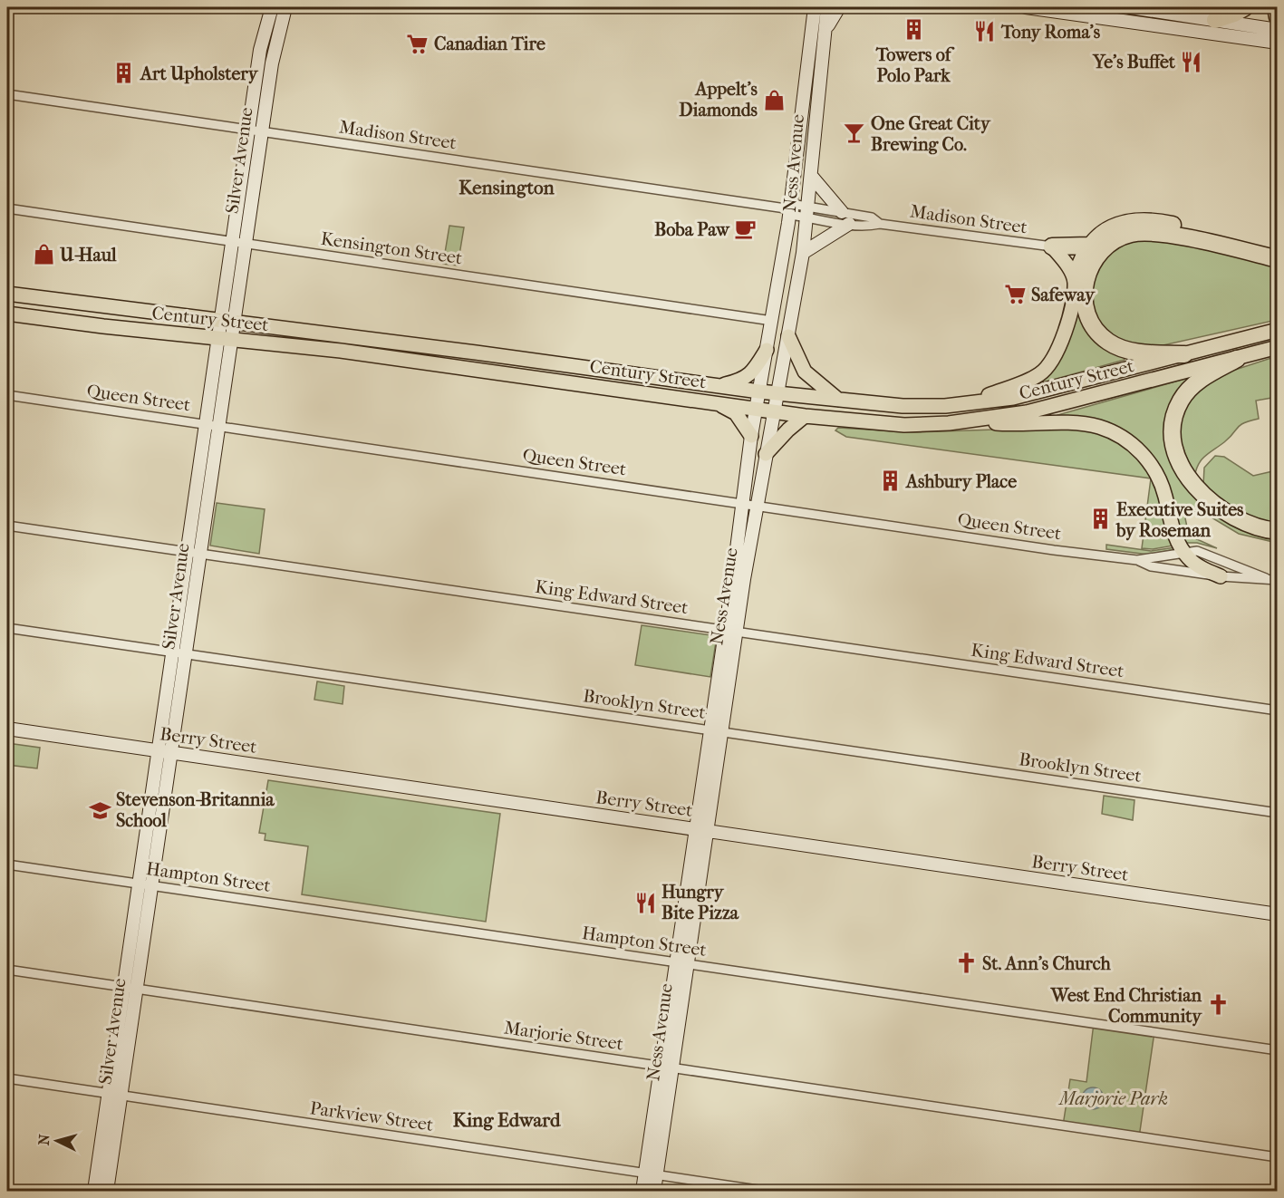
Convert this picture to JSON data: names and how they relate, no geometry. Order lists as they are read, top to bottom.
{
  "streets": {
    "main road": ["Century Street"],
    "street": [
      "Madison Street",
      "Silver Avenue",
      "Ness Avenue",
      "Kensington Street",
      "Queen Street",
      "King Edward Street",
      "Brooklyn Street",
      "Berry Street",
      "Hampton Street",
      "Marjorie Street",
      "Parkview Street"
    ]
  },
  "crossings": [
    ["Madison Street", "Silver Avenue"],
    ["Madison Street", "Ness Avenue"],
    ["Silver Avenue", "Kensington Street"],
    ["Silver Avenue", "Century Street"],
    ["Silver Avenue", "Queen Street"],
    ["Silver Avenue", "King Edward Street"],
    ["Silver Avenue", "Brooklyn Street"],
    ["Silver Avenue", "Berry Street"],
    ["Silver Avenue", "Hampton Street"],
    ["Silver Avenue", "Marjorie Street"],
    ["Silver Avenue", "Parkview Street"],
    ["Ness Avenue", "Kensington Street"],
    ["Ness Avenue", "Century Street"],
    ["Ness Avenue", "Queen Street"],
    ["Ness Avenue", "King Edward Street"],
    ["Ness Avenue", "Brooklyn Street"],
    ["Ness Avenue", "Berry Street"],
    ["Ness Avenue", "Hampton Street"],
    ["Ness Avenue", "Marjorie Street"],
    ["Ness Avenue", "Parkview Street"]
  ],
  "districts": ["Kensington", "King Edward"],
  "parks": ["Marjorie Park"],
  "places": {
    "building": [
      "Towers of Polo Park",
      "Art Upholstery",
      "Ashbury Place",
      "Executive Suites by Roseman"
    ],
    "restaurant": ["Tony Roma's", "Ye's Buffet", "Hungry Bite Pizza"],
    "supermarket": ["Canadian Tire", "Safeway"],
    "shop": ["Appelt's Diamonds", "U-Haul"],
    "bar": ["One Great City Brewing Co."],
    "cafe": ["Boba Paw"],
    "school or university": ["Stevenson-Britannia School"],
    "church": ["St. Ann's Church", "West End Christian Community"]
  },
  "north": "left"
}
